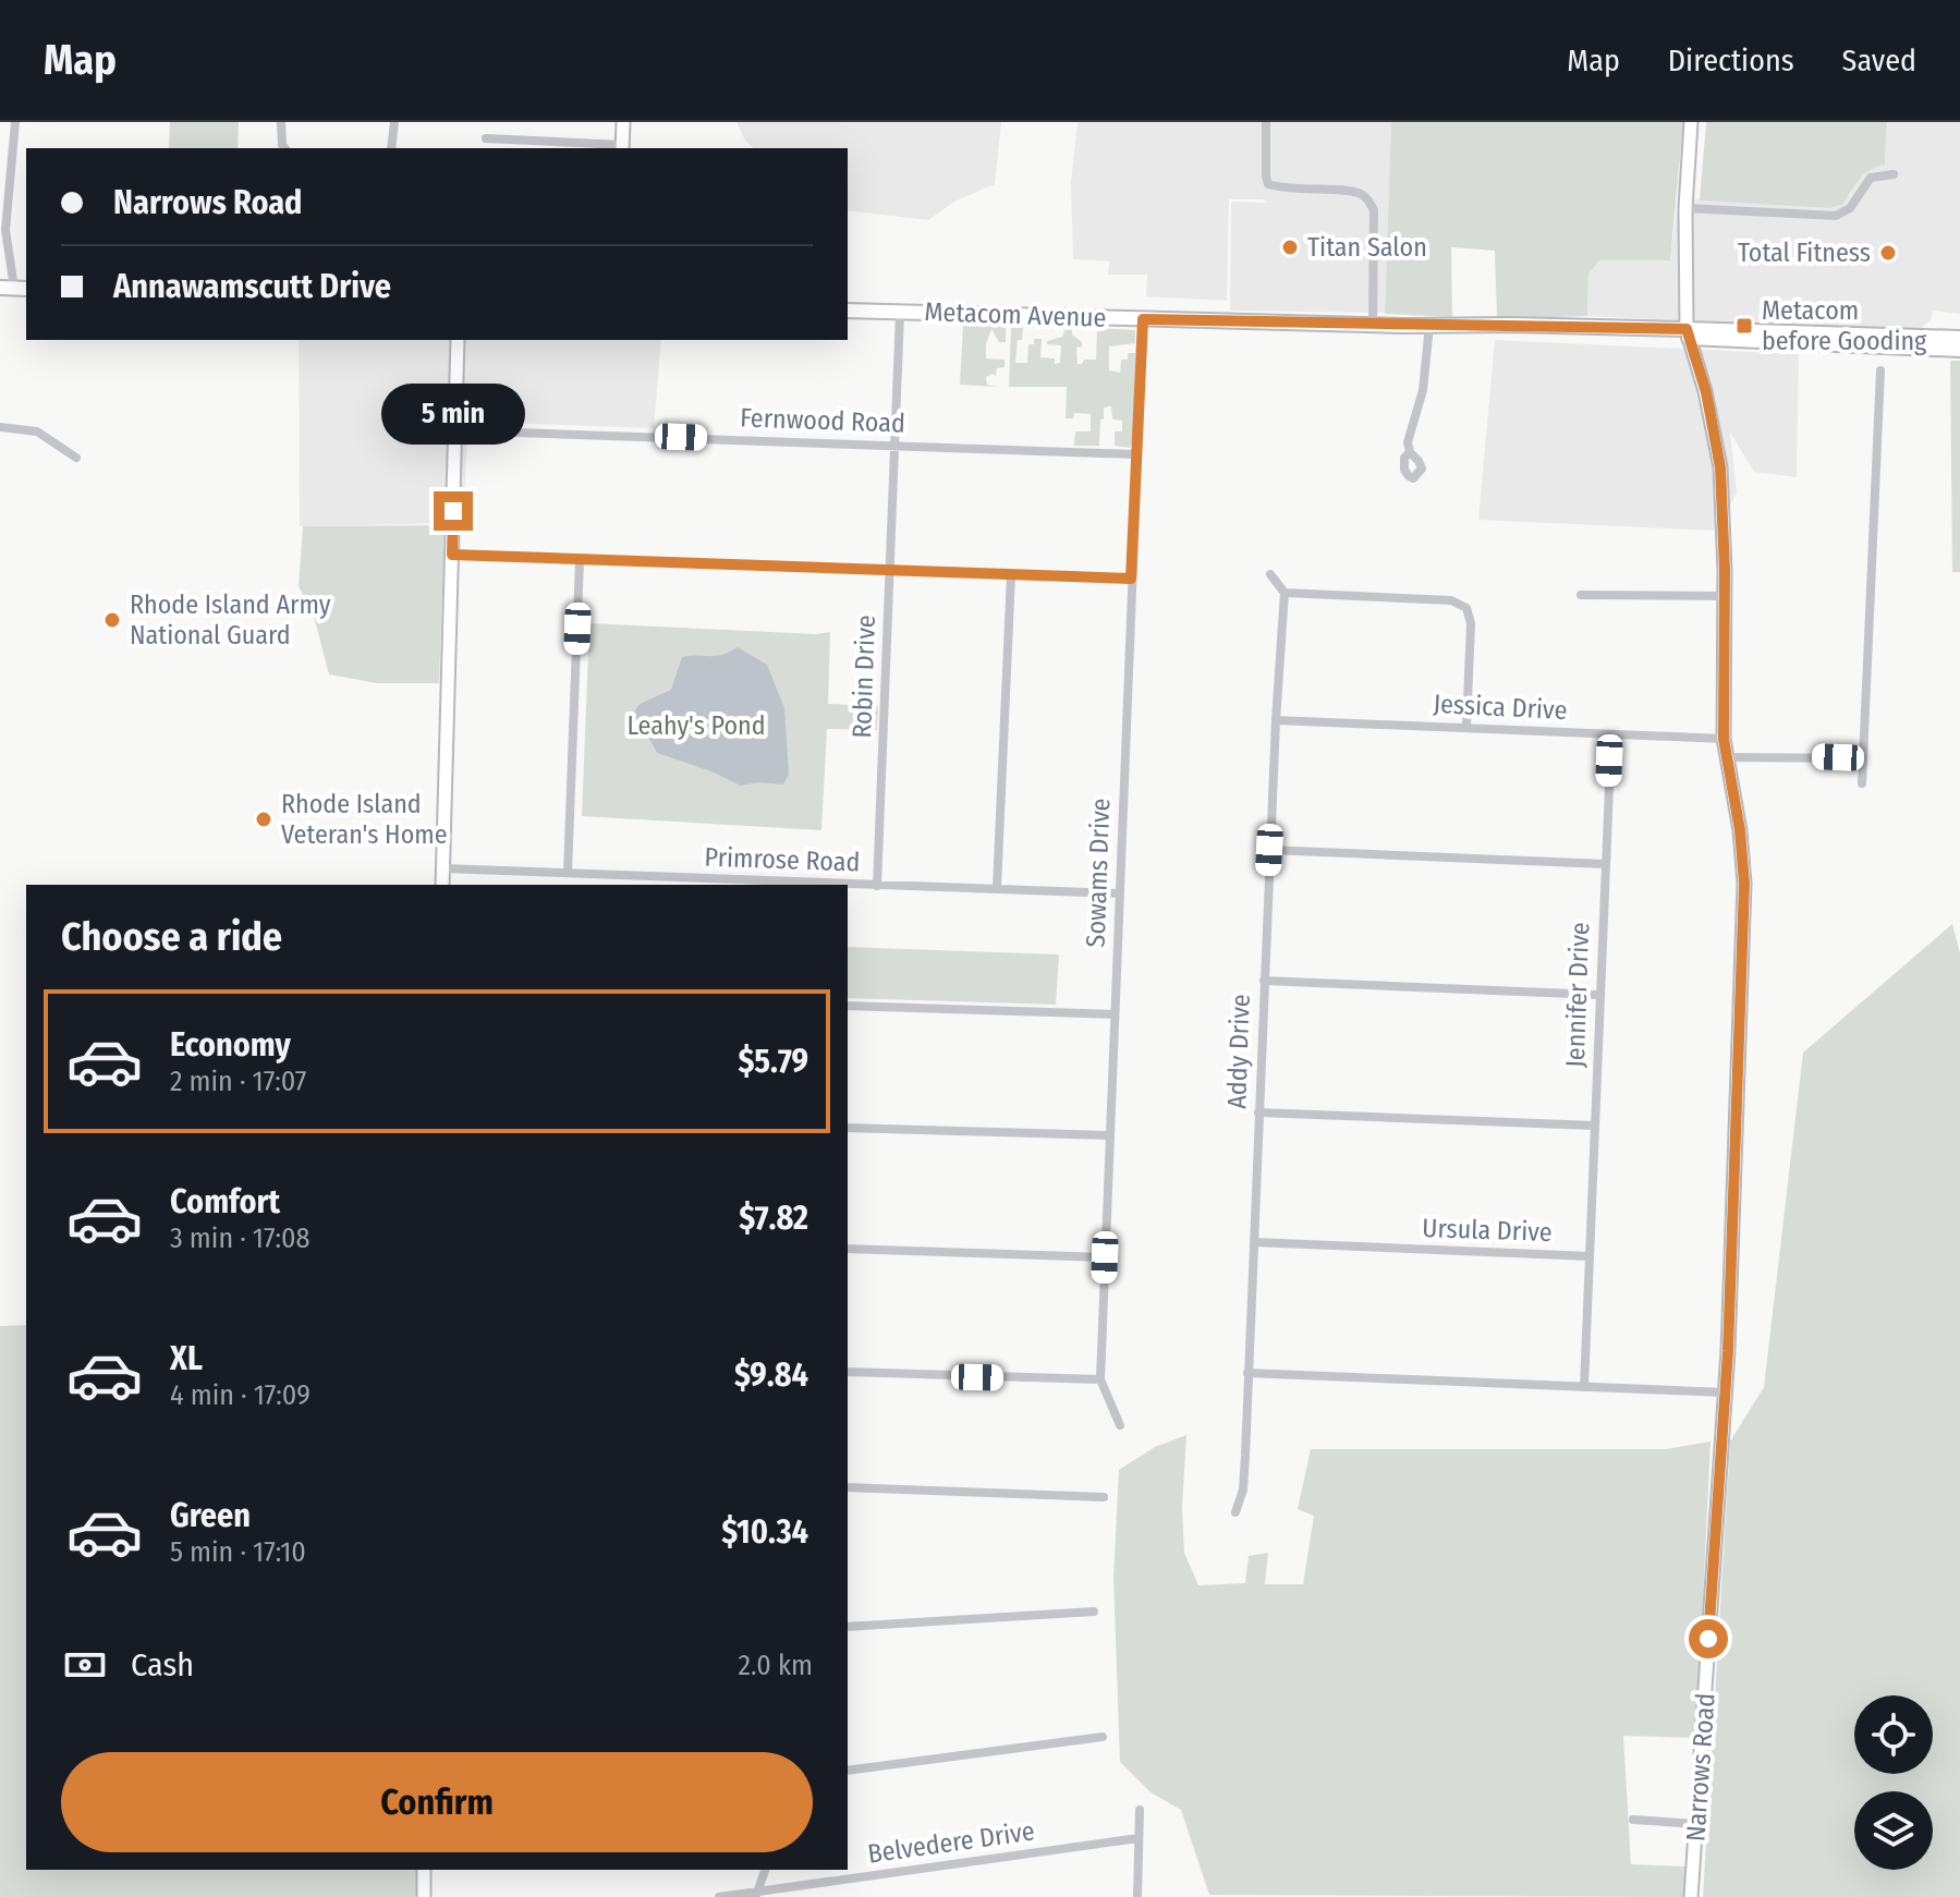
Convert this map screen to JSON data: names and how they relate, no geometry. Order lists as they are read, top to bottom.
{
  "streets": {
    "main road": ["Metacom Avenue"],
    "street": [
      "Fernwood Road",
      "Robin Drive",
      "Jessica Drive",
      "Primrose Road",
      "Sowams Drive",
      "Jennifer Drive",
      "Addy Drive",
      "Ursula Drive",
      "Narrows Road",
      "Belvedere Drive"
    ]
  },
  "crossings": [
    ["Metacom Avenue", "Robin Drive"],
    ["Metacom Avenue", "Sowams Drive"],
    ["Metacom Avenue", "Narrows Road"],
    ["Fernwood Road", "Robin Drive"],
    ["Fernwood Road", "Sowams Drive"],
    ["Robin Drive", "Primrose Road"],
    ["Jessica Drive", "Jennifer Drive"],
    ["Jessica Drive", "Addy Drive"],
    ["Jessica Drive", "Narrows Road"],
    ["Primrose Road", "Sowams Drive"],
    ["Jennifer Drive", "Ursula Drive"],
    ["Addy Drive", "Ursula Drive"]
  ],
  "parks": ["Leahy's Pond"],
  "places": {
    "other": [
      "Titan Salon",
      "Total Fitness",
      "Rhode Island Army National Guard",
      "Rhode Island Veteran's Home"
    ],
    "transit": ["Metacom before Gooding"]
  },
  "page": {
    "header": "Map",
    "nav": ["Map", "Directions", "Saved"],
    "banner": ["Narrows Road", "Annawamscutt Drive"],
    "bubble": "5 min",
    "heading": "Choose a ride",
    "list": [
      {
        "name": "Economy",
        "note": "2 min · 17:07",
        "value": "$5.79"
      },
      {
        "name": "Comfort",
        "note": "3 min · 17:08",
        "value": "$7.82"
      },
      {
        "name": "XL",
        "note": "4 min · 17:09",
        "value": "$9.84"
      },
      {
        "name": "Green",
        "note": "5 min · 17:10",
        "value": "$10.34"
      }
    ],
    "pay": ["Cash", "2.0 km"],
    "buttons": "Confirm"
  }
}
